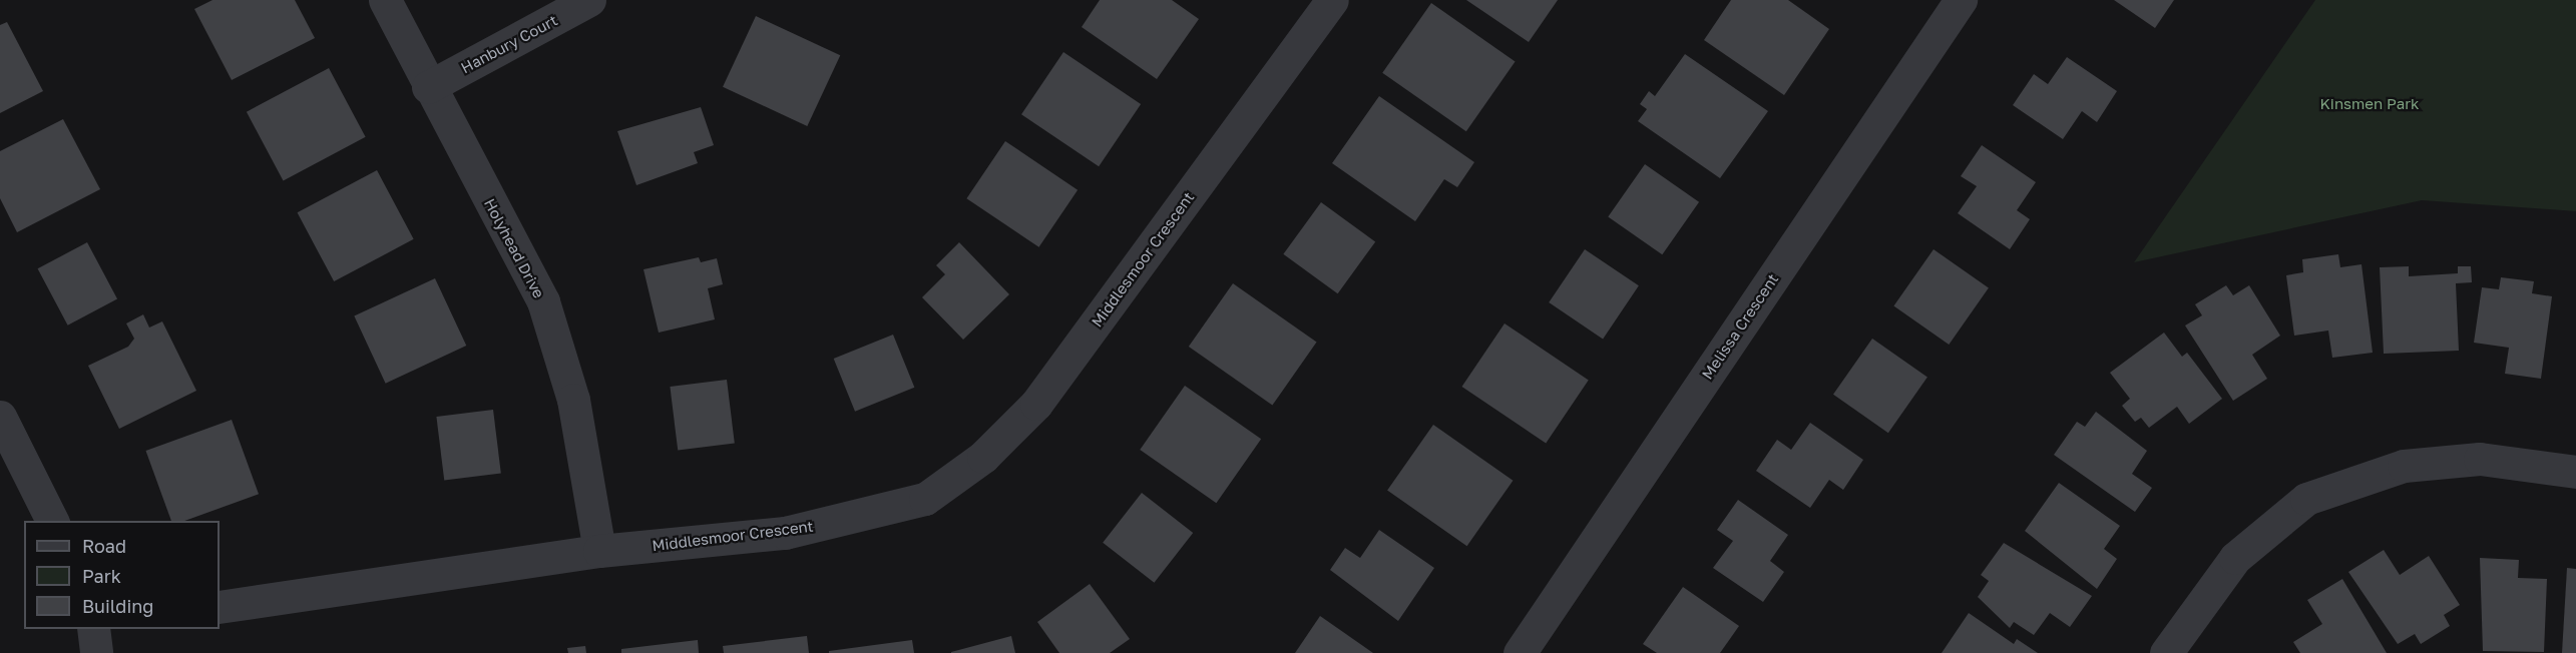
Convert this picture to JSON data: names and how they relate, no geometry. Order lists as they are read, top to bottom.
{
  "streets": {
    "street": [
      "Hanbury Court",
      "Holyhead Drive",
      "Middlesmoor Crescent",
      "Melissa Crescent"
    ]
  },
  "crossings": [
    ["Hanbury Court", "Holyhead Drive"],
    ["Holyhead Drive", "Middlesmoor Crescent"]
  ],
  "parks": ["Kinsmen Park"],
  "legend": ["Road", "Park", "Building"]
}
